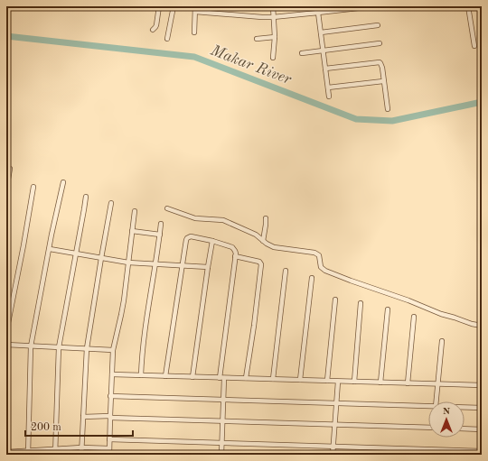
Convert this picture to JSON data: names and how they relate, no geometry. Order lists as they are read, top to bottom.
{
  "water": ["Makar River"],
  "scale_bar": "200 m",
  "north": "top"
}
